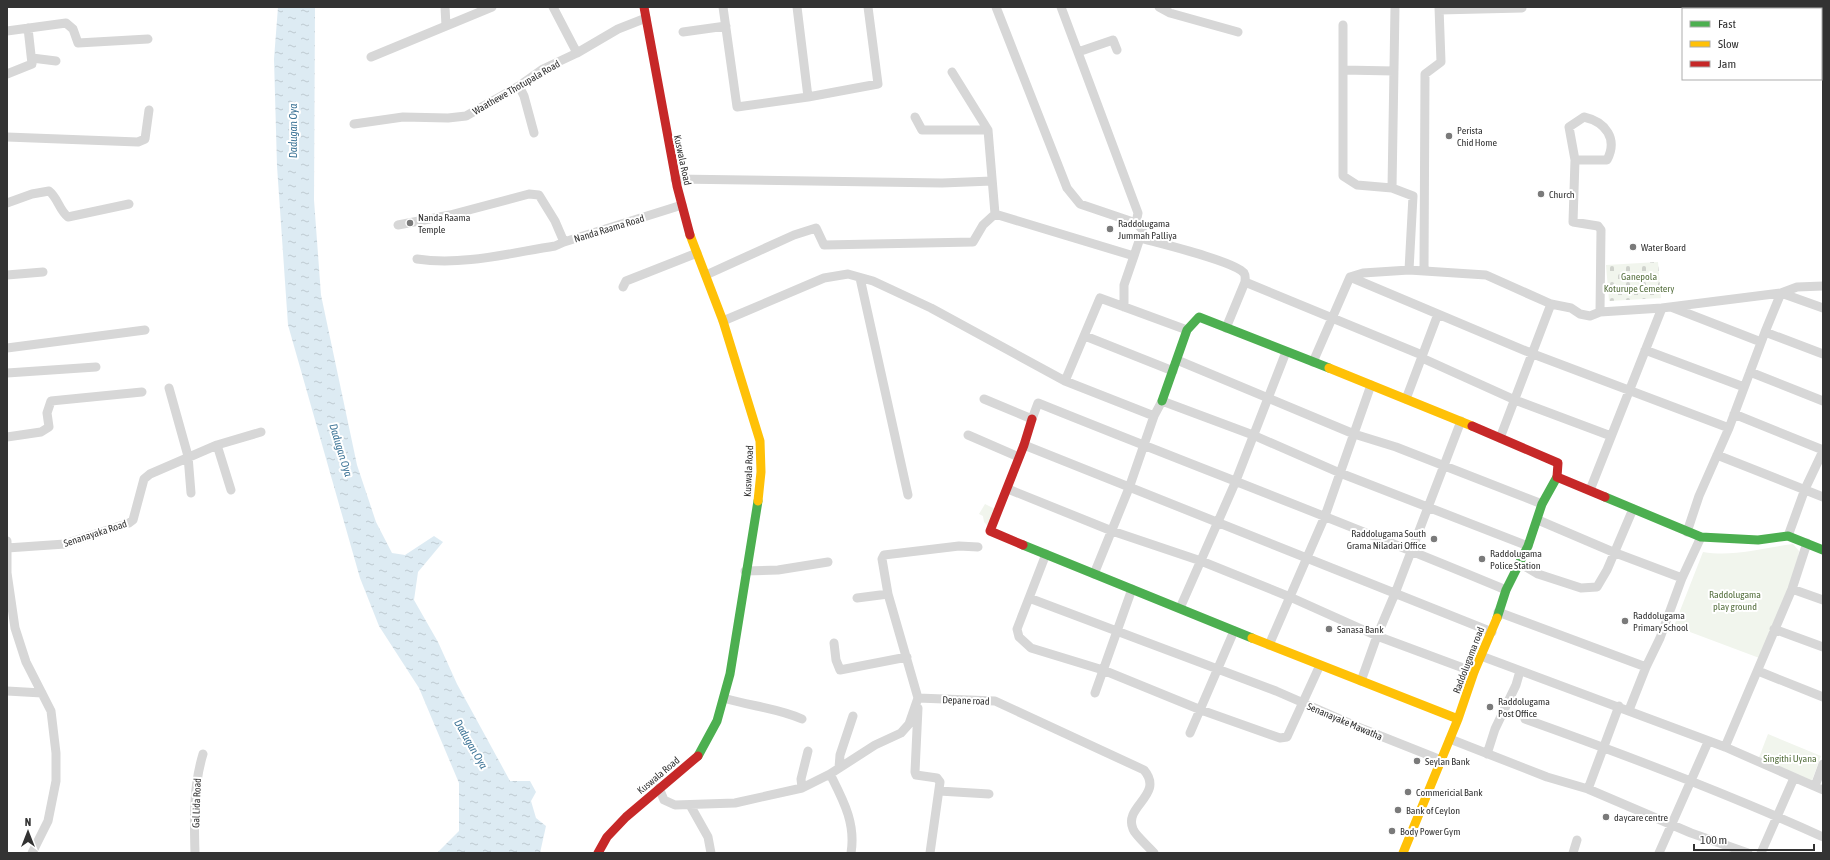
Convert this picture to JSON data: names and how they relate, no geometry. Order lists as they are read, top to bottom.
{
  "streets": {
    "street": [
      "Waathewe Thotupala Road",
      "Kuswala Road",
      "Nanda Raama Road",
      "Senanayaka Road",
      "Raddolugama road",
      "Depane road",
      "Senanayake Mawatha",
      "Gal Lida Road"
    ]
  },
  "crossings": [
    ["Waathewe Thotupala Road", "Kuswala Road"],
    ["Kuswala Road", "Nanda Raama Road"],
    ["Raddolugama road", "Senanayake Mawatha"]
  ],
  "water": ["Dadugan Oya"],
  "parks": ["Ganepola Koturupe Cemetery", "Raddolugama play ground", "Singithi Uyana"],
  "places": [
    "Perista Chid Home",
    "Church",
    "Nanda Raama Temple",
    "Raddolugama Jummah Palliya",
    "Water Board",
    "Raddolugama South Grama Niladari Office",
    "Raddolugama Police Station",
    "Raddolugama Primary School",
    "Sanasa Bank",
    "Raddolugama Post Office",
    "Seylan Bank",
    "Commericial Bank",
    "Bank of Ceylon",
    "daycare centre",
    "Body Power Gym"
  ],
  "legend": ["Fast", "Slow", "Jam"],
  "scale_bar": "100 m",
  "north": "top"
}
